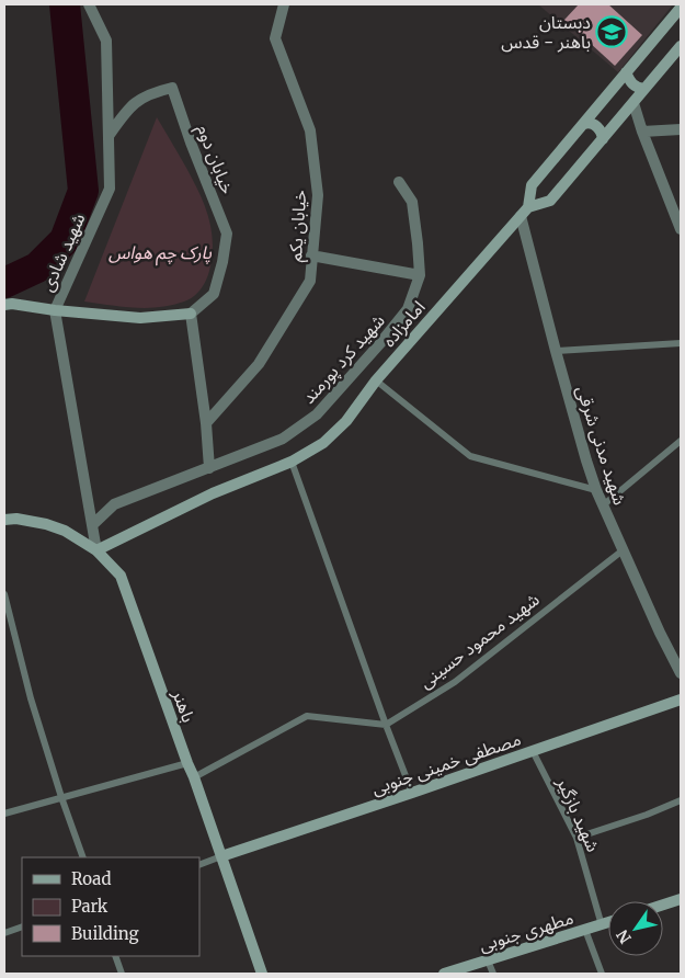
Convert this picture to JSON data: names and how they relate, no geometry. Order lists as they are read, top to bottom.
{
  "streets": {
    "street": [
      "خیابان دوم",
      "خیابان یکم",
      "شهید شادی",
      "امامزاده",
      "شهید کرد پورمند",
      "شهید مدنی شرقی",
      "باهنر",
      "مصطفی خمینی جنوبی",
      "مطهری جنوبی"
    ],
    "lane": ["شهید محمود حسینی", "شهید بازگیر"]
  },
  "crossings": [
    ["خیابان دوم", "شهید شادی"],
    ["شهید شادی", "امامزاده"],
    ["شهید شادی", "شهید کرد پورمند"],
    ["شهید شادی", "باهنر"],
    ["امامزاده", "شهید مدنی شرقی"],
    ["امامزاده", "باهنر"],
    ["شهید مدنی شرقی", "شهید محمود حسینی"],
    ["باهنر", "مصطفی خمینی جنوبی"],
    ["مصطفی خمینی جنوبی", "شهید بازگیر"],
    ["شهید بازگیر", "مطهری جنوبی"]
  ],
  "parks": ["پارک چم هواس"],
  "places": {
    "school or university": ["دبستان باهنر - قدس"]
  },
  "legend": ["Road", "Park", "Building"],
  "north": "bottom left"
}
